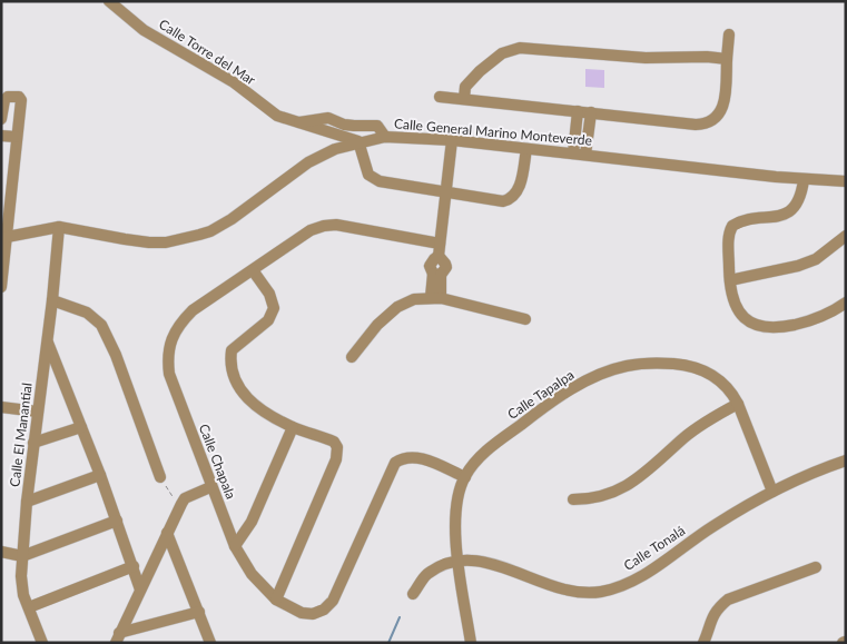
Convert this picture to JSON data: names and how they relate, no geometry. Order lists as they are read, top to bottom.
{
  "streets": {
    "street": [
      "Calle Torre del Mar",
      "Calle General Marino Monteverde",
      "Calle Tapalpa",
      "Calle El Manantial",
      "Calle Chapala",
      "Calle Tonalá"
    ]
  },
  "crossings": [
    ["Calle Torre del Mar", "Calle General Marino Monteverde"],
    ["Calle General Marino Monteverde", "Calle El Manantial"],
    ["Calle Tapalpa", "Calle Chapala"],
    ["Calle Tapalpa", "Calle Tonalá"]
  ]
}
